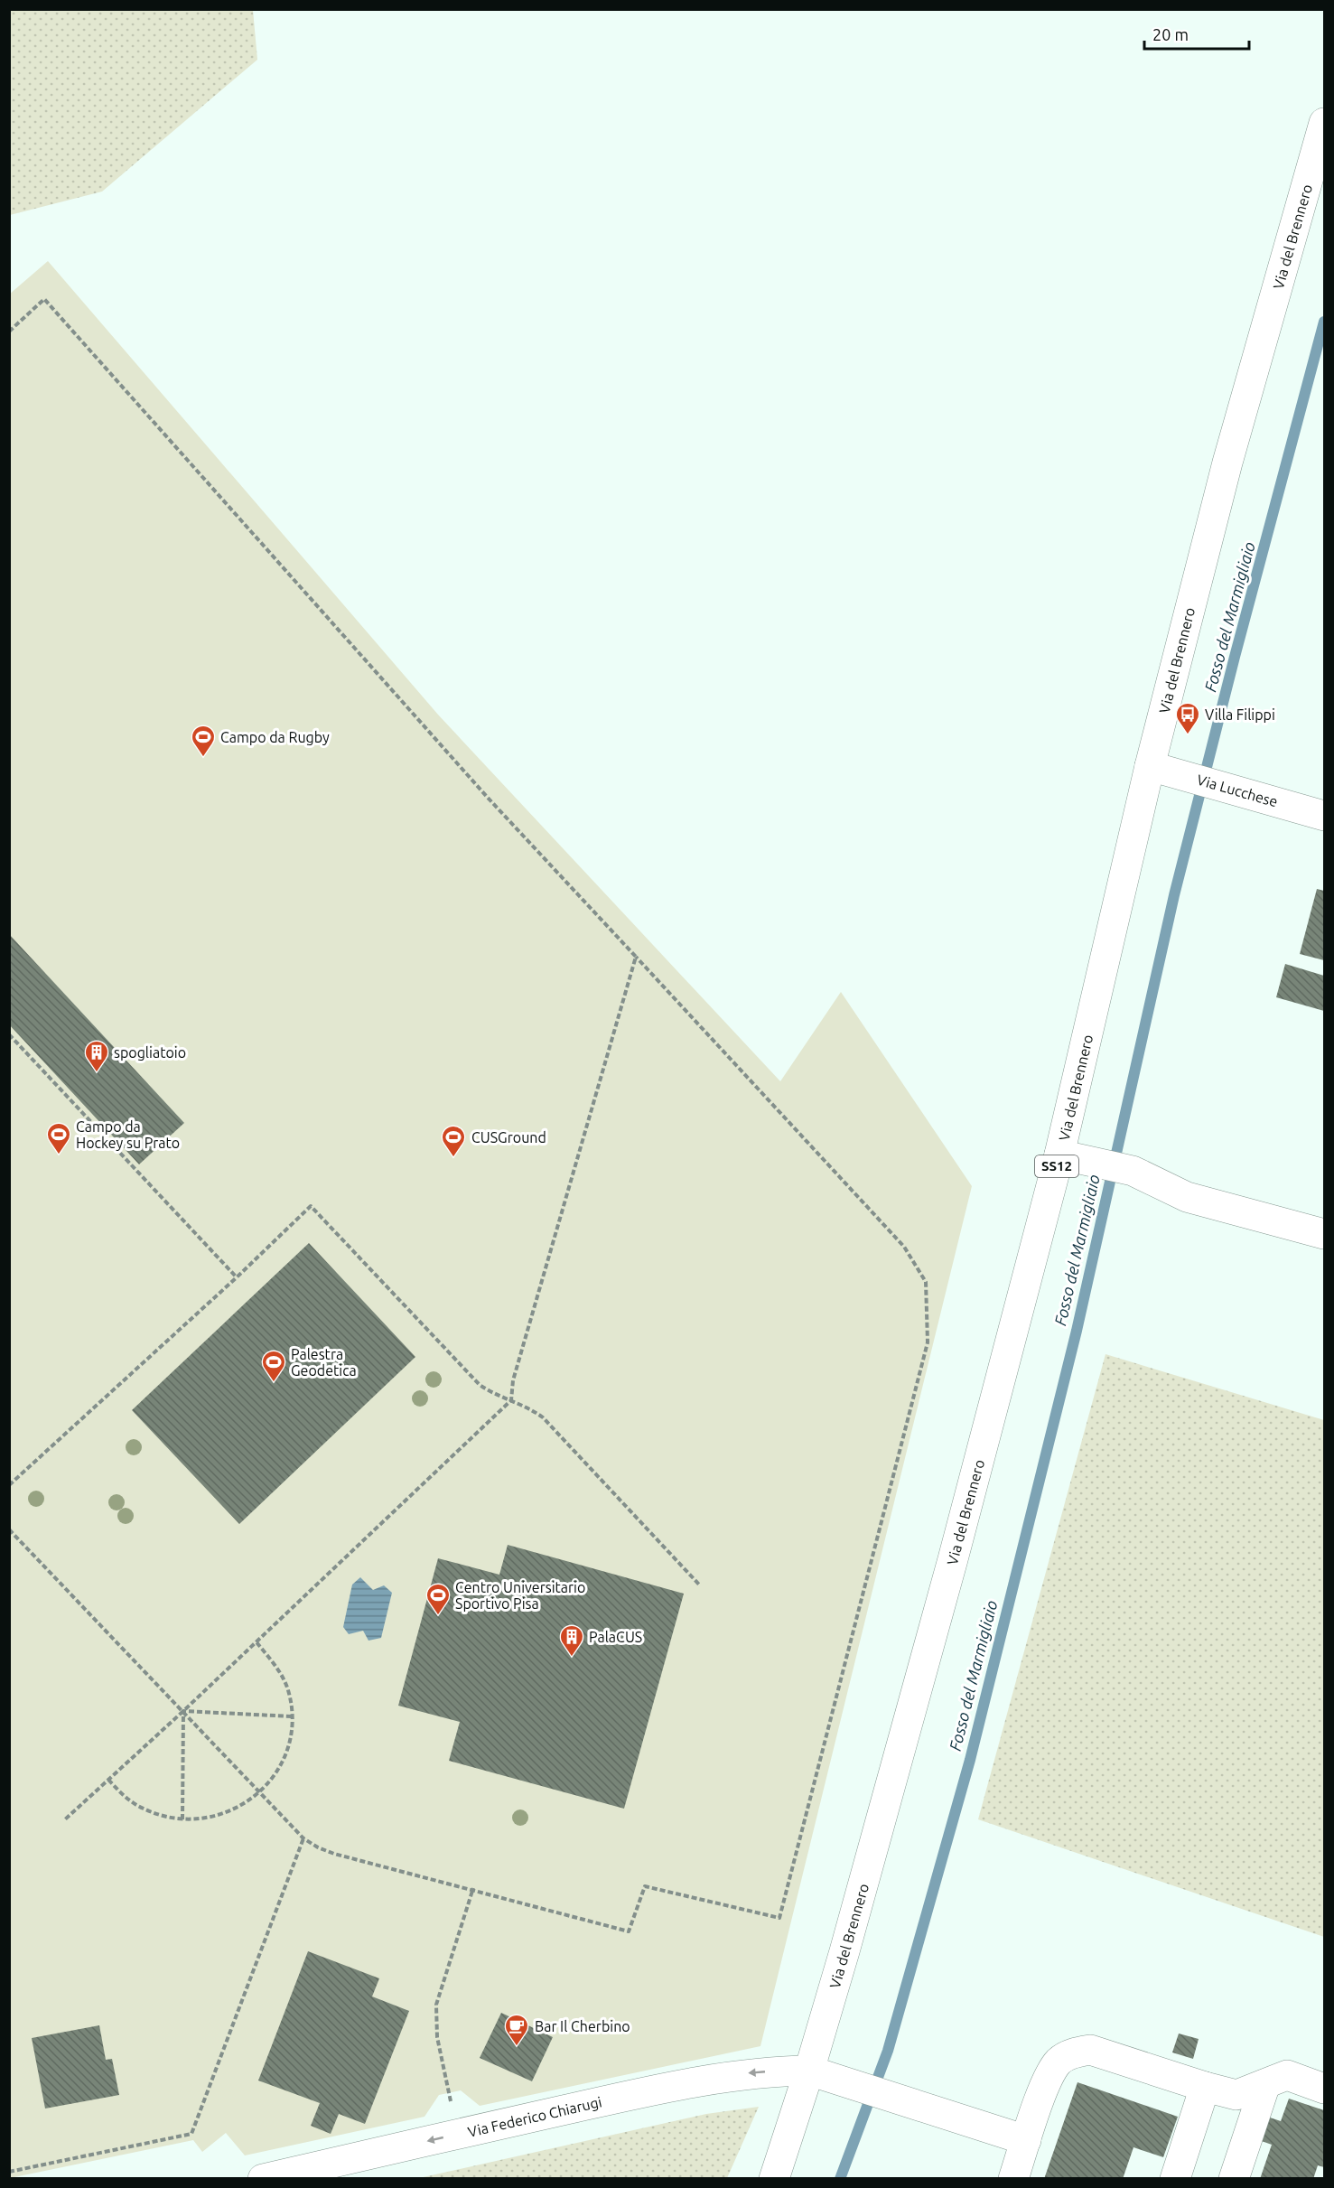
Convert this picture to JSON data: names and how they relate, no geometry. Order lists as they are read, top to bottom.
{
  "streets": {
    "main road": [
      "Via del Brennero",
      "Via Lucchese",
      "SS12",
      "Via Federico Chiarugi"
    ]
  },
  "crossings": [
    ["Via del Brennero", "Via Lucchese"],
    ["Via del Brennero", "Via Federico Chiarugi"]
  ],
  "one_way": ["Via Federico Chiarugi"],
  "water": ["Fosso del Marmigliaio"],
  "places": {
    "bus stop": ["Villa Filippi"],
    "sports": [
      "Campo da Rugby",
      "Campo da Hockey su Prato",
      "CUSGround",
      "Palestra Geodetica",
      "Centro Universitario Sportivo Pisa"
    ],
    "building": ["spogliatoio", "PalaCUS"],
    "cafe": ["Bar Il Cherbino"]
  },
  "scale_bar": "20 m"
}
